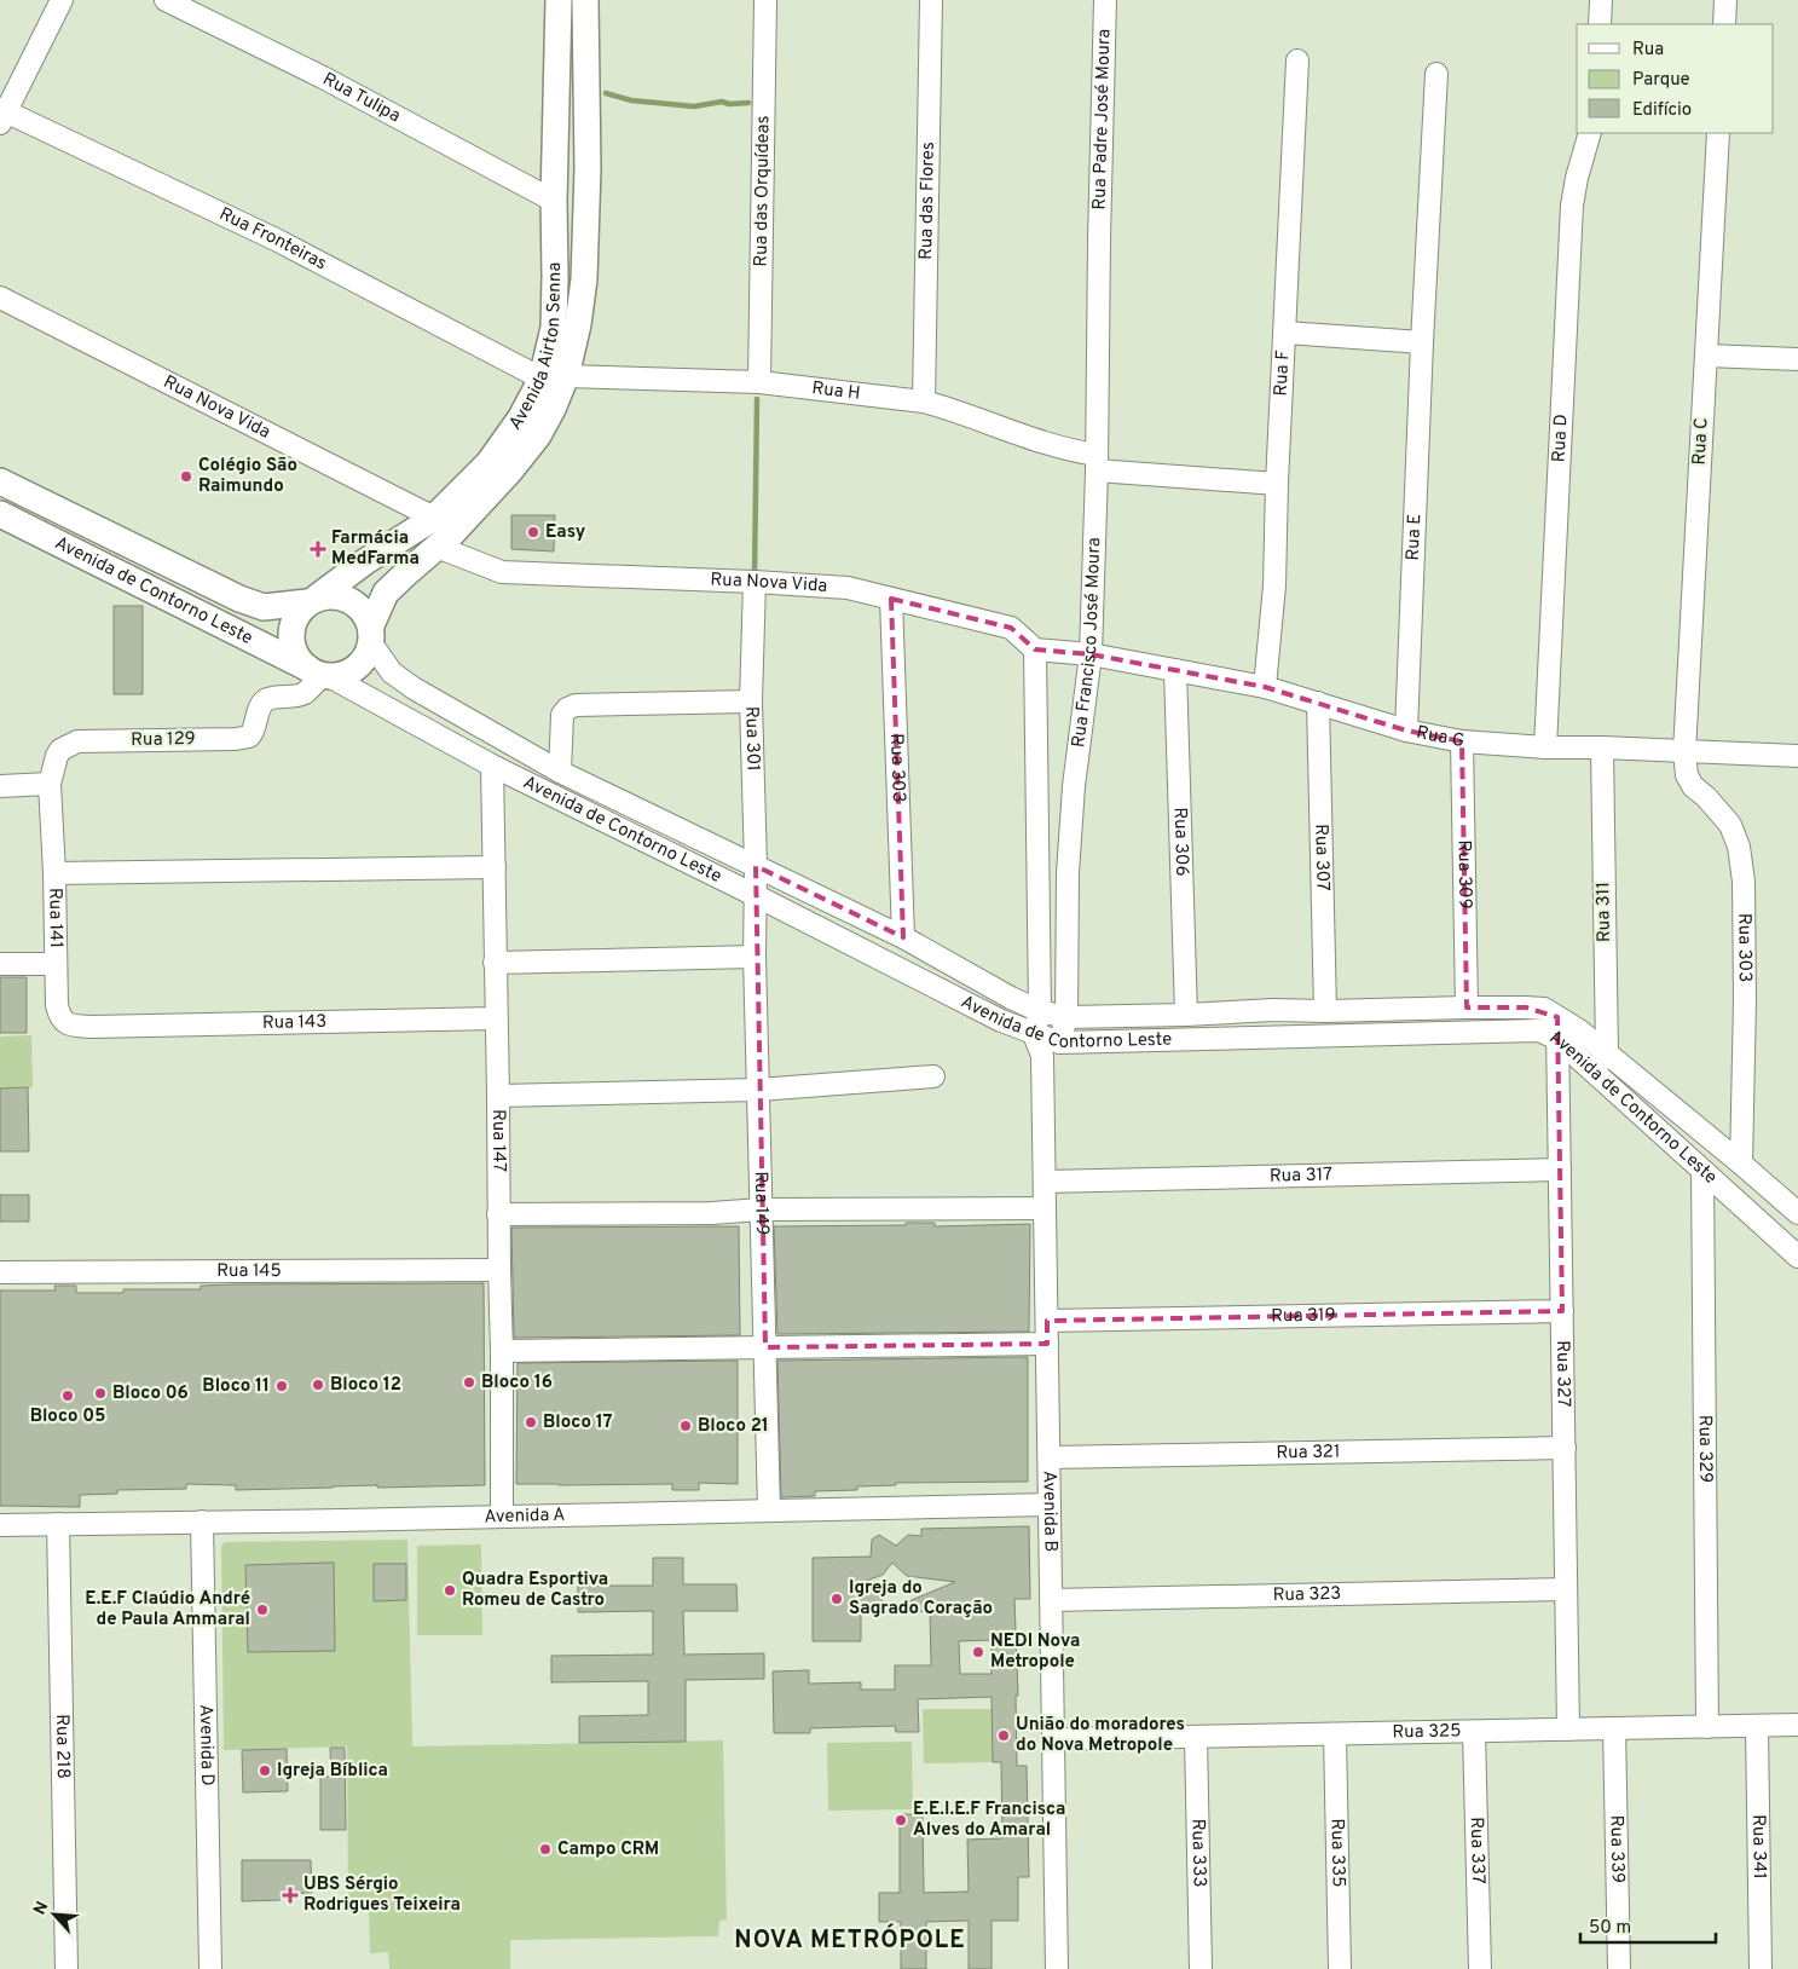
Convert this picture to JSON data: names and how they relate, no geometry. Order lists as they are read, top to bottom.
{
  "streets": {
    "main road": ["Avenida Airton Senna", "Avenida de Contorno Leste"],
    "street": [
      "Rua Tulipa",
      "Rua Padre José Moura",
      "Rua das Orquídeas",
      "Rua das Flores",
      "Rua Fronteiras",
      "Rua F",
      "Rua H",
      "Rua Nova Vida",
      "Rua D",
      "Rua C",
      "Rua E",
      "Rua Francisco José Moura",
      "Rua G",
      "Rua 301",
      "Rua 129",
      "Rua 303",
      "Rua 306",
      "Rua 307",
      "Rua 309",
      "Rua 311",
      "Rua 141",
      "Rua 143",
      "Rua 147",
      "Rua 317",
      "Rua 149",
      "Rua 145",
      "Rua 319",
      "Rua 327",
      "Rua 329",
      "Rua 321",
      "Avenida B",
      "Avenida A",
      "Rua 323",
      "Rua 325",
      "Avenida D",
      "Rua 218",
      "Rua 341",
      "Rua 339",
      "Rua 337",
      "Rua 335",
      "Rua 333"
    ]
  },
  "crossings": [
    ["Rua Tulipa", "Avenida Airton Senna"],
    ["Rua Padre José Moura", "Rua Francisco José Moura"],
    ["Rua das Orquídeas", "Rua H"],
    ["Rua das Flores", "Rua H"],
    ["Rua Fronteiras", "Avenida Airton Senna"],
    ["Rua Fronteiras", "Rua H"],
    ["Avenida Airton Senna", "Rua H"],
    ["Avenida Airton Senna", "Rua Nova Vida"],
    ["Avenida Airton Senna", "Avenida de Contorno Leste"],
    ["Avenida Airton Senna", "Rua 129"],
    ["Rua F", "Rua H"],
    ["Rua F", "Rua G"],
    ["Rua H", "Rua Francisco José Moura"],
    ["Rua Nova Vida", "Rua 301"],
    ["Rua Nova Vida", "Rua 303"],
    ["Rua D", "Rua G"],
    ["Rua C", "Rua G"],
    ["Rua C", "Rua 303"],
    ["Rua E", "Rua G"],
    ["Avenida de Contorno Leste", "Rua Francisco José Moura"],
    ["Avenida de Contorno Leste", "Rua 301"],
    ["Avenida de Contorno Leste", "Rua 129"],
    ["Avenida de Contorno Leste", "Rua 303"],
    ["Avenida de Contorno Leste", "Rua 306"],
    ["Avenida de Contorno Leste", "Rua 307"],
    ["Avenida de Contorno Leste", "Rua 309"],
    ["Avenida de Contorno Leste", "Rua 311"],
    ["Avenida de Contorno Leste", "Rua 147"],
    ["Avenida de Contorno Leste", "Rua 149"],
    ["Avenida de Contorno Leste", "Rua 327"],
    ["Avenida de Contorno Leste", "Rua 329"],
    ["Avenida de Contorno Leste", "Avenida B"],
    ["Rua Francisco José Moura", "Rua G"],
    ["Rua G", "Rua 303"],
    ["Rua G", "Rua 306"],
    ["Rua G", "Rua 307"],
    ["Rua G", "Rua 309"],
    ["Rua G", "Rua 311"],
    ["Rua 301", "Rua 149"],
    ["Rua 129", "Rua 141"],
    ["Rua 141", "Rua 143"],
    ["Rua 143", "Rua 147"],
    ["Rua 147", "Rua 145"],
    ["Rua 147", "Avenida A"],
    ["Rua 317", "Rua 327"],
    ["Rua 317", "Avenida B"],
    ["Rua 149", "Avenida A"],
    ["Rua 319", "Rua 327"],
    ["Rua 319", "Avenida B"],
    ["Rua 327", "Rua 321"],
    ["Rua 327", "Rua 323"],
    ["Rua 327", "Rua 325"],
    ["Rua 329", "Rua 325"],
    ["Rua 321", "Avenida B"],
    ["Avenida B", "Avenida A"],
    ["Avenida B", "Rua 323"],
    ["Avenida B", "Rua 325"],
    ["Avenida A", "Avenida D"],
    ["Avenida A", "Rua 218"],
    ["Rua 325", "Rua 341"],
    ["Rua 325", "Rua 339"],
    ["Rua 325", "Rua 337"],
    ["Rua 325", "Rua 335"],
    ["Rua 325", "Rua 333"]
  ],
  "districts": ["NOVA METRÓPOLE"],
  "places": {
    "other": [
      "Colégio São Raimundo",
      "Easy",
      "Bloco 16",
      "Bloco 12",
      "Bloco 11",
      "Bloco 06",
      "Bloco 05",
      "Bloco 17",
      "Bloco 21",
      "Quadra Esportiva Romeu de Castro",
      "Igreja do Sagrado Coração",
      "E.E.F Claúdio André de Paula Ammaral",
      "NEDI Nova Metropole",
      "União do moradores do Nova Metropole",
      "Igreja Bíblica",
      "E.E.I.E.F Francisca Alves do Amaral",
      "Campo CRM"
    ],
    "health": ["Farmácia MedFarma", "UBS Sérgio Rodrigues Teixeira"]
  },
  "legend": ["Rua", "Parque", "Edifício"],
  "scale_bar": "50 m",
  "north": "top left"
}
